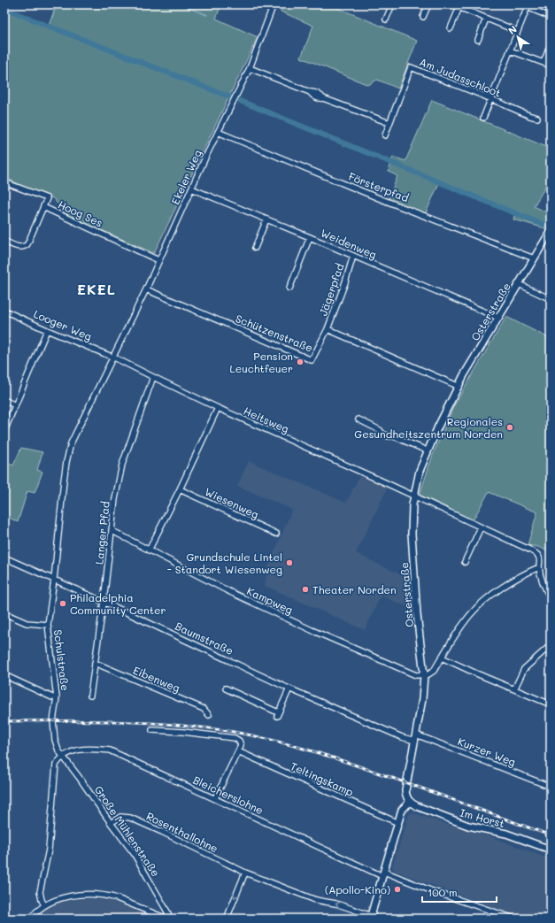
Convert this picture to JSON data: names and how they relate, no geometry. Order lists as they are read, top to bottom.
{
  "streets": {
    "street": [
      "Am Judasschloot",
      "Ekeler Weg",
      "Försterpfad",
      "Hoog Ses",
      "Weidenweg",
      "Jägerpfad",
      "Osterstraße",
      "Looger Weg",
      "Schützenstraße",
      "Heitsweg",
      "Wiesenweg",
      "Langer Pfad",
      "Kampweg",
      "Baumstraße",
      "Schulstraße",
      "Eibenweg",
      "Kurzer Weg",
      "Teltingskamp",
      "Bleicherslohne",
      "Im Horst",
      "Große Mühlenstraße",
      "Rosenthallohne"
    ]
  },
  "crossings": [
    ["Ekeler Weg", "Försterpfad"],
    ["Ekeler Weg", "Hoog Ses"],
    ["Ekeler Weg", "Weidenweg"],
    ["Ekeler Weg", "Looger Weg"],
    ["Ekeler Weg", "Schützenstraße"],
    ["Ekeler Weg", "Heitsweg"],
    ["Ekeler Weg", "Schulstraße"],
    ["Försterpfad", "Osterstraße"],
    ["Weidenweg", "Jägerpfad"],
    ["Weidenweg", "Osterstraße"],
    ["Jägerpfad", "Schützenstraße"],
    ["Osterstraße", "Heitsweg"],
    ["Osterstraße", "Kampweg"],
    ["Osterstraße", "Baumstraße"],
    ["Osterstraße", "Kurzer Weg"],
    ["Osterstraße", "Im Horst"],
    ["Looger Weg", "Heitsweg"],
    ["Looger Weg", "Schulstraße"],
    ["Heitsweg", "Langer Pfad"],
    ["Heitsweg", "Schulstraße"],
    ["Langer Pfad", "Kampweg"],
    ["Langer Pfad", "Baumstraße"],
    ["Langer Pfad", "Eibenweg"],
    ["Baumstraße", "Schulstraße"],
    ["Baumstraße", "Kurzer Weg"],
    ["Schulstraße", "Bleicherslohne"],
    ["Schulstraße", "Große Mühlenstraße"],
    ["Bleicherslohne", "Große Mühlenstraße"],
    ["Große Mühlenstraße", "Rosenthallohne"]
  ],
  "one_way": ["Rosenthallohne"],
  "districts": ["EKEL"],
  "places": [
    "Pension Leuchtfeuer",
    "Regionales Gesundheitszentrum Norden",
    "Grundschule Lintel - Standort Wiesenweg",
    "Theater Norden",
    "Philadelphia Community Center",
    "(Apollo-Kino)"
  ],
  "scale_bar": "100 m",
  "north": "top left"
}
